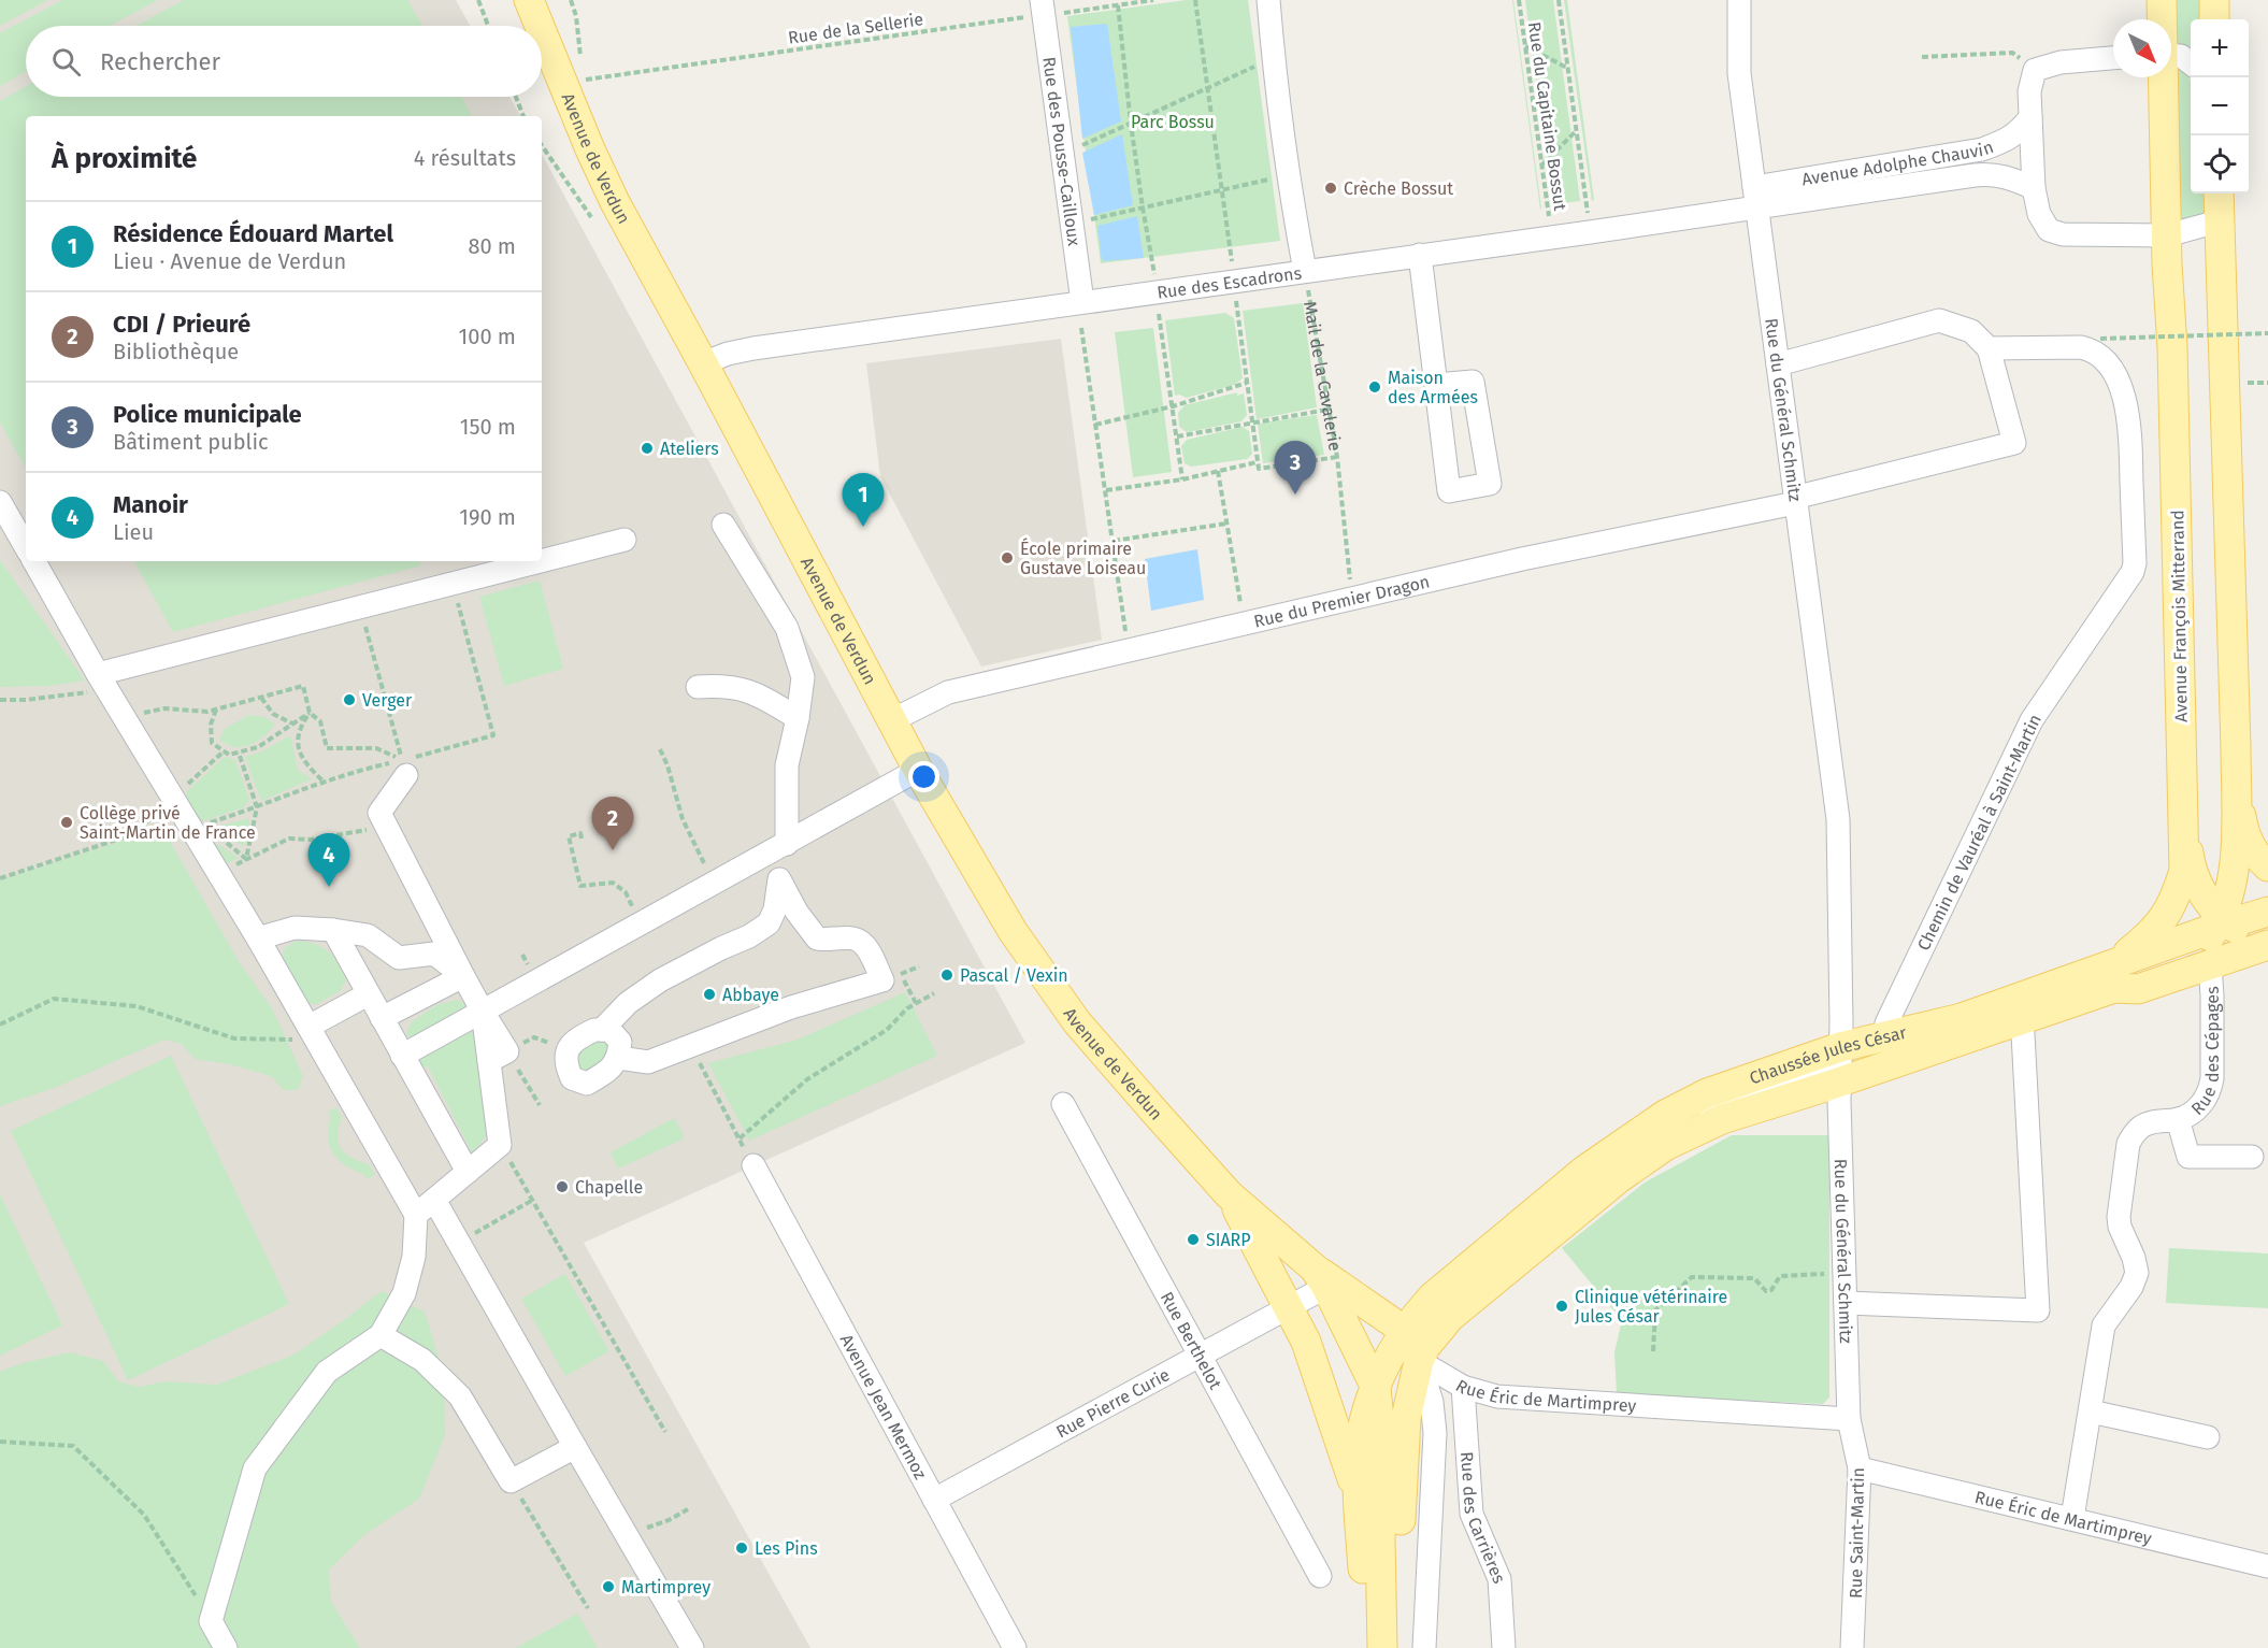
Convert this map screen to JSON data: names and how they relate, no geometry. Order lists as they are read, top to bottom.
{
  "streets": {
    "main road": ["Avenue de Verdun", "Avenue François Mitterrand", "Chaussée Jules César"],
    "street": [
      "Rue des Pousse-Cailloux",
      "Avenue Adolphe Chauvin",
      "Rue des Escadrons",
      "Rue du Général Schmitz",
      "Rue du Premier Dragon",
      "Chemin de Vauréal à Saint-Martin",
      "Rue des Cépages",
      "Rue Berthelot",
      "Rue Éric de Martimprey",
      "Rue Pierre Curie",
      "Avenue Jean Mermoz",
      "Rue des Carrières",
      "Rue Saint-Martin"
    ],
    "path": ["Rue de la Sellerie", "Rue du Capitaine Bossut", "Mail de la Cavalerie"]
  },
  "crossings": [
    ["Rue de la Sellerie", "Rue des Pousse-Cailloux"],
    ["Rue de la Sellerie", "Avenue de Verdun"],
    ["Rue du Capitaine Bossut", "Rue des Escadrons"],
    ["Rue des Pousse-Cailloux", "Rue des Escadrons"],
    ["Avenue de Verdun", "Rue des Escadrons"],
    ["Avenue de Verdun", "Rue du Premier Dragon"],
    ["Avenue de Verdun", "Chaussée Jules César"],
    ["Avenue de Verdun", "Rue Pierre Curie"],
    ["Avenue Adolphe Chauvin", "Rue des Escadrons"],
    ["Avenue Adolphe Chauvin", "Rue du Général Schmitz"],
    ["Rue des Escadrons", "Mail de la Cavalerie"],
    ["Rue des Escadrons", "Rue du Général Schmitz"],
    ["Mail de la Cavalerie", "Rue du Premier Dragon"],
    ["Rue du Général Schmitz", "Rue du Premier Dragon"],
    ["Rue du Général Schmitz", "Chaussée Jules César"],
    ["Rue du Général Schmitz", "Rue Éric de Martimprey"],
    ["Rue du Général Schmitz", "Rue Saint-Martin"],
    ["Rue du Premier Dragon", "Chemin de Vauréal à Saint-Martin"],
    ["Avenue François Mitterrand", "Chaussée Jules César"],
    ["Chemin de Vauréal à Saint-Martin", "Chaussée Jules César"],
    ["Rue des Cépages", "Chaussée Jules César"],
    ["Rue des Cépages", "Rue Éric de Martimprey"],
    ["Chaussée Jules César", "Rue Éric de Martimprey"],
    ["Rue Berthelot", "Rue Pierre Curie"],
    ["Rue Éric de Martimprey", "Rue des Carrières"],
    ["Rue Éric de Martimprey", "Rue Saint-Martin"],
    ["Rue Pierre Curie", "Avenue Jean Mermoz"]
  ],
  "parks": ["Parc Bossu"],
  "places": [
    "Crèche Bossut",
    "Maison des Armées",
    "Ateliers",
    "École primaire Gustave Loiseau",
    "Verger",
    "Collège privé Saint-Martin de France",
    "Pascal / Vexin",
    "Abbaye",
    "Chapelle",
    "SIARP",
    "Clinique vétérinaire Jules César",
    "Les Pins",
    "Martimprey"
  ],
  "north": "bottom right",
  "page": {
    "map_buttons": ["+", "−"],
    "search": "Rechercher",
    "heading": ["À proximité", "4 résultats"],
    "list": [
      {
        "mark": "1",
        "name": "Résidence Édouard Martel",
        "note": "Lieu · Avenue de Verdun",
        "value": "80 m"
      },
      {
        "mark": "2",
        "name": "CDI / Prieuré",
        "note": "Bibliothèque",
        "value": "100 m"
      },
      {
        "mark": "3",
        "name": "Police municipale",
        "note": "Bâtiment public",
        "value": "150 m"
      },
      {
        "mark": "4",
        "name": "Manoir",
        "note": "Lieu",
        "value": "190 m"
      }
    ],
    "pins": [
      "3",
      "1",
      "2",
      "4"
    ]
  }
}
